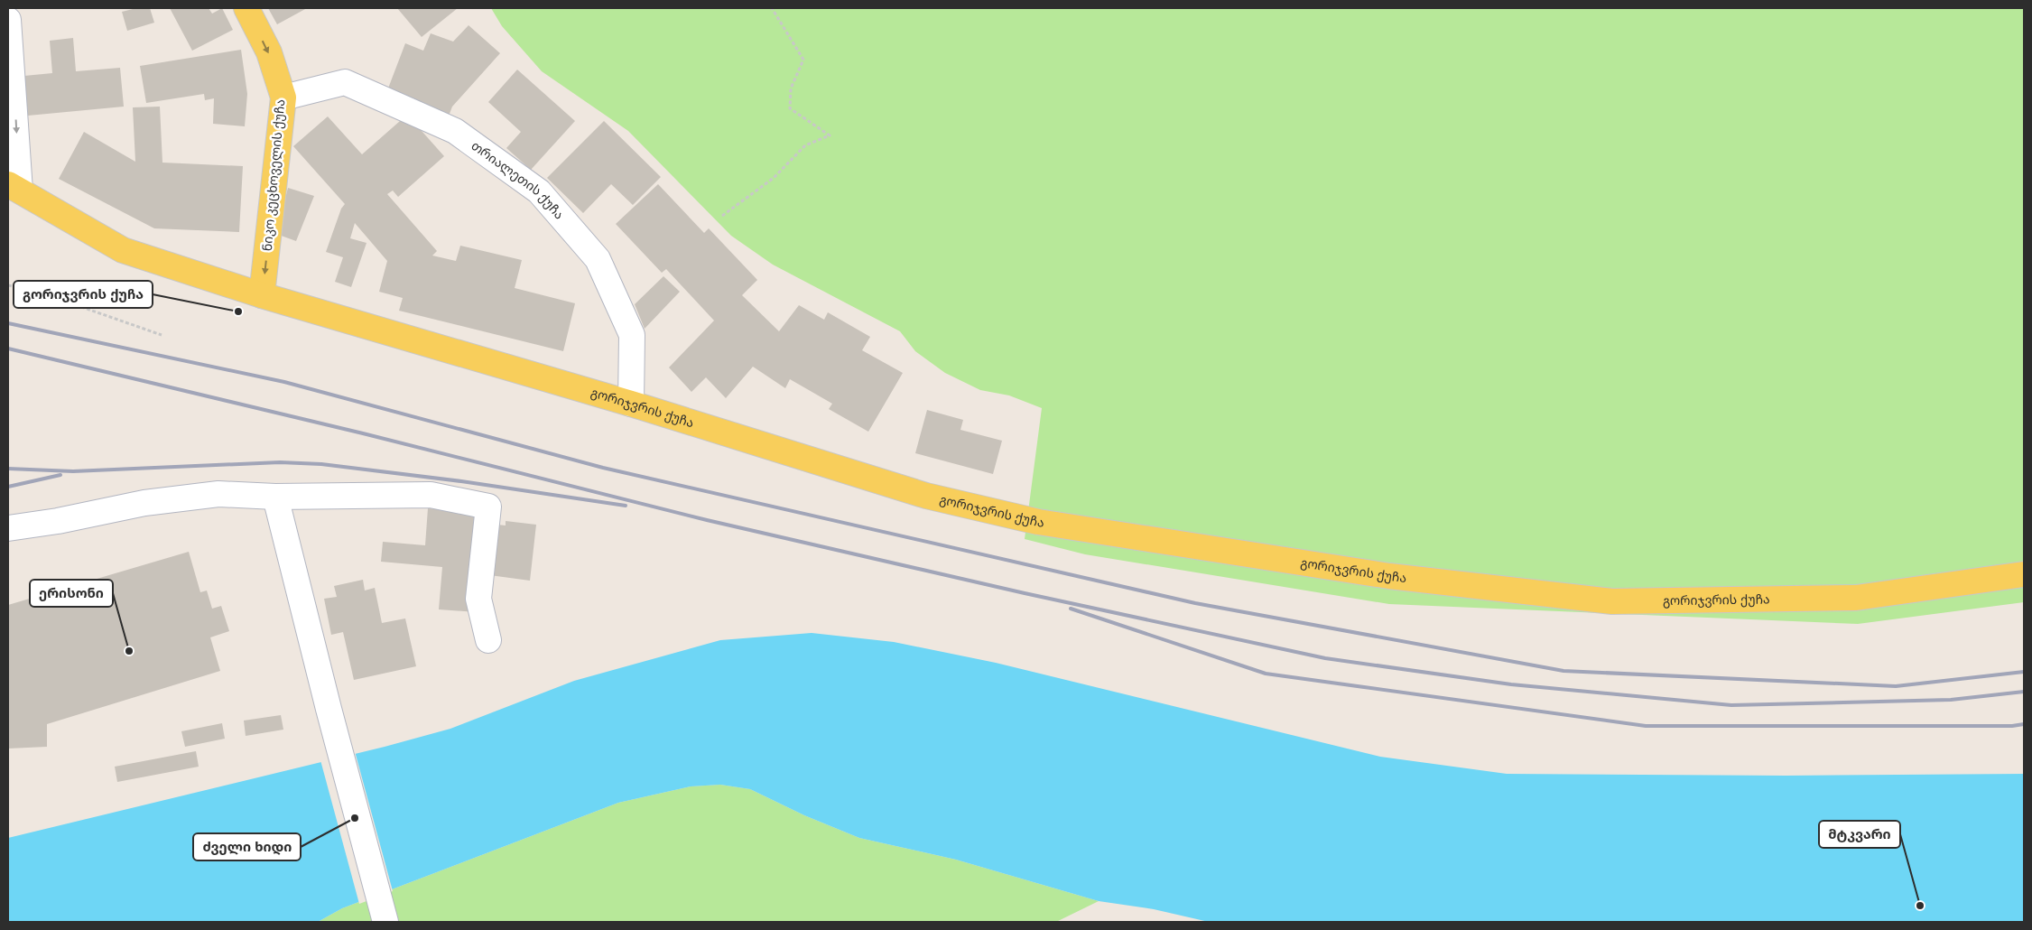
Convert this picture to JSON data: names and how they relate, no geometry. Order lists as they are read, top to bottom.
{
  "streets": {
    "main road": ["ნიკო კეცხოველის ქუჩა", "გორიჯვრის ქუჩა"],
    "street": ["თრიალეთის ქუჩა"]
  },
  "crossings": [
    ["ნიკო კეცხოველის ქუჩა", "თრიალეთის ქუჩა"],
    ["ნიკო კეცხოველის ქუჩა", "გორიჯვრის ქუჩა"],
    ["თრიალეთის ქუჩა", "გორიჯვრის ქუჩა"]
  ],
  "one_way": ["ნიკო კეცხოველის ქუჩა"],
  "places": [
    "გორიჯვრის ქუჩა",
    "ერისონი",
    "ძველი ხიდი",
    "მტკვარი"
  ]
}
